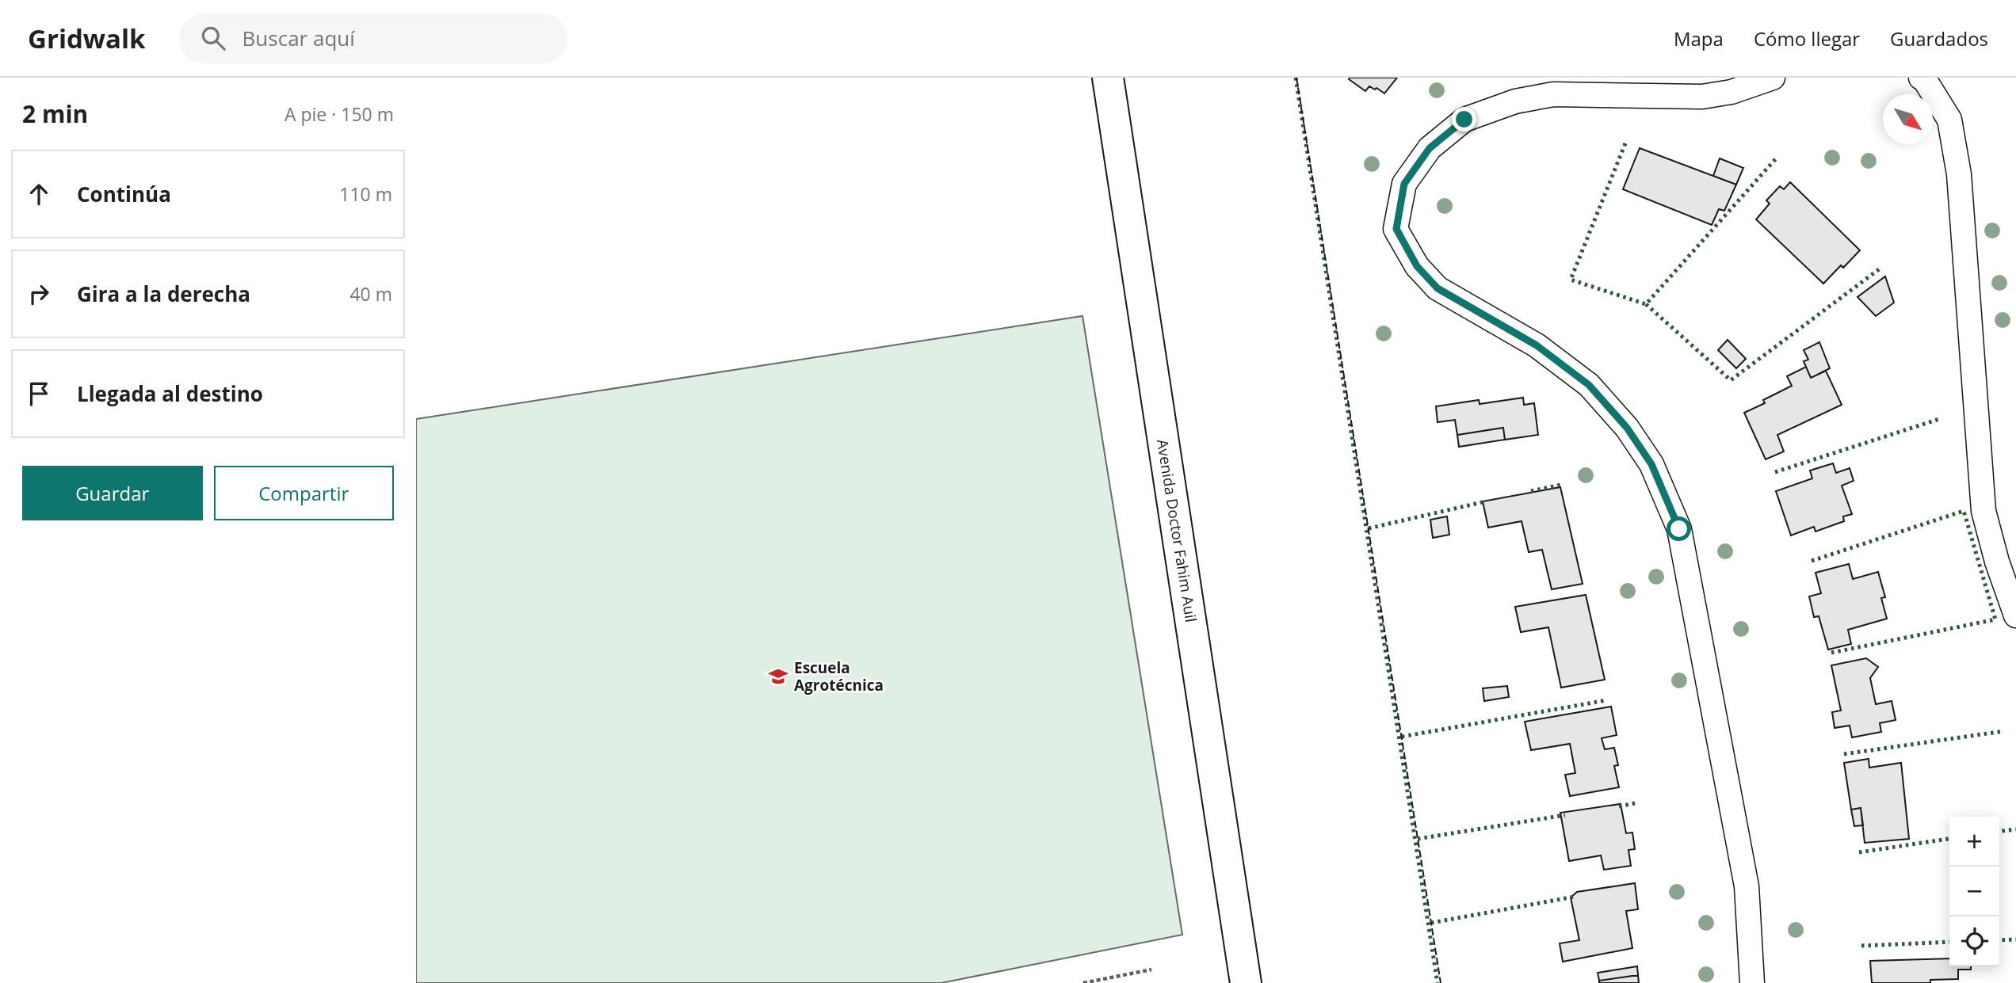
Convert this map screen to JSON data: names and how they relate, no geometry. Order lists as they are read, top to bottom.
{
  "streets": {
    "highway": ["Avenida Doctor Fahim Auil"]
  },
  "places": {
    "school or university": ["Escuela Agrotécnica"]
  },
  "north": "bottom right",
  "page": {
    "header": "Gridwalk",
    "search": "Buscar aquí",
    "nav": ["Mapa", "Cómo llegar", "Guardados"],
    "heading": ["2 min", "A pie · 150 m"],
    "list": [
      ["Continúa", "110 m"],
      ["Gira a la derecha", "40 m"],
      "Llegada al destino"
    ],
    "buttons": ["Guardar", "Compartir"],
    "map_buttons": ["+", "−"]
  }
}
